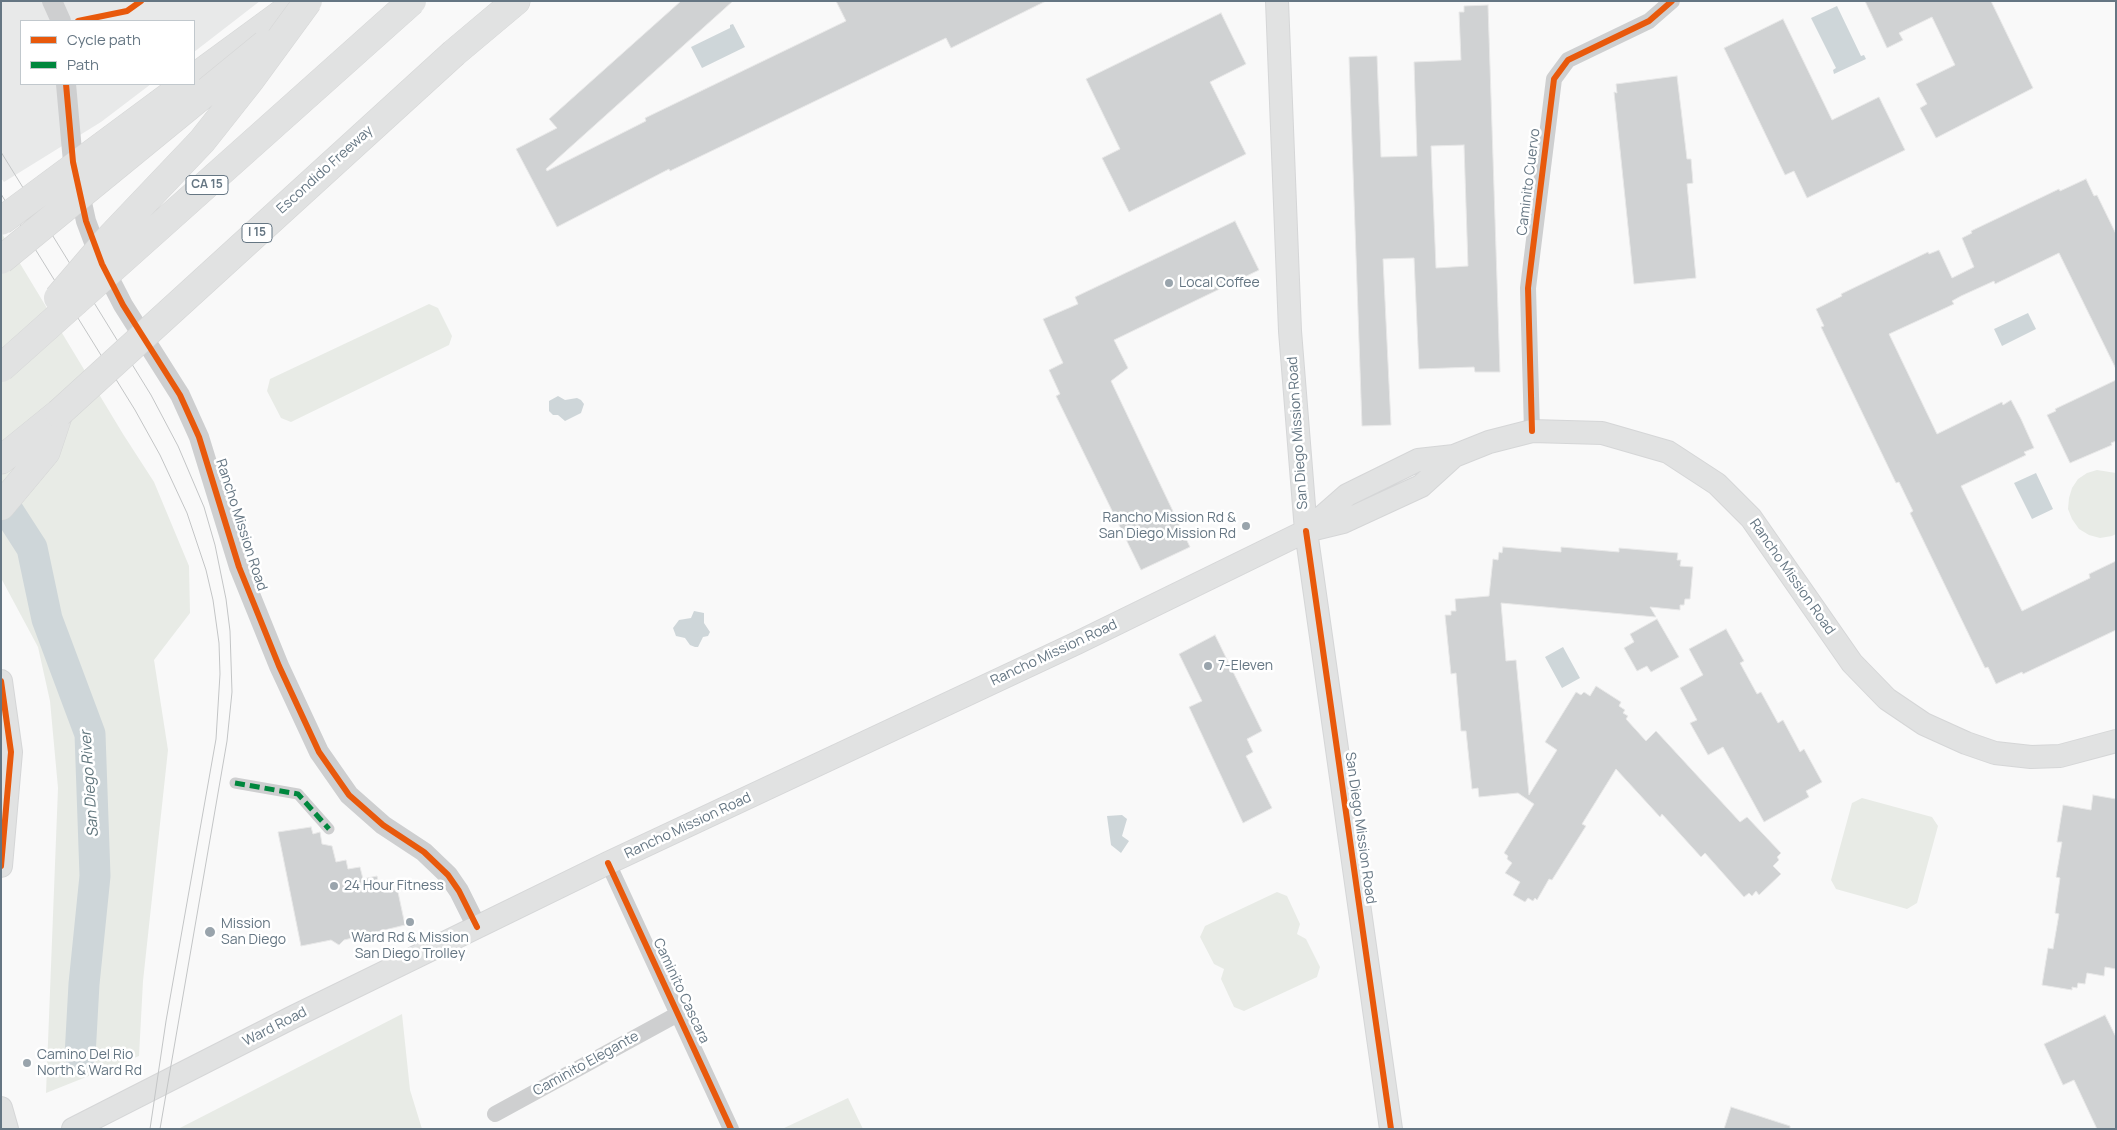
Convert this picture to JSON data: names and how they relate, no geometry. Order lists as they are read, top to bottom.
{
  "streets": {
    "highway": ["Escondido Freeway", "CA 15", "I 15"],
    "main road": ["San Diego Mission Road", "Rancho Mission Road", "Ward Road"],
    "street": ["Caminito Cuervo", "Caminito Cascara", "Caminito Elegante"]
  },
  "crossings": [
    ["Caminito Cuervo", "Rancho Mission Road"],
    ["San Diego Mission Road", "Rancho Mission Road"],
    ["Rancho Mission Road", "Caminito Cascara"],
    ["Rancho Mission Road", "Ward Road"],
    ["Caminito Cascara", "Caminito Elegante"]
  ],
  "water": ["San Diego River"],
  "places": [
    "Local Coffee",
    "Rancho Mission Rd & San Diego Mission Rd",
    "7-Eleven",
    "24 Hour Fitness",
    "Ward Rd & Mission San Diego Trolley",
    "Mission San Diego",
    "Camino Del Rio North & Ward Rd"
  ],
  "legend": ["Cycle path", "Path"]
}
